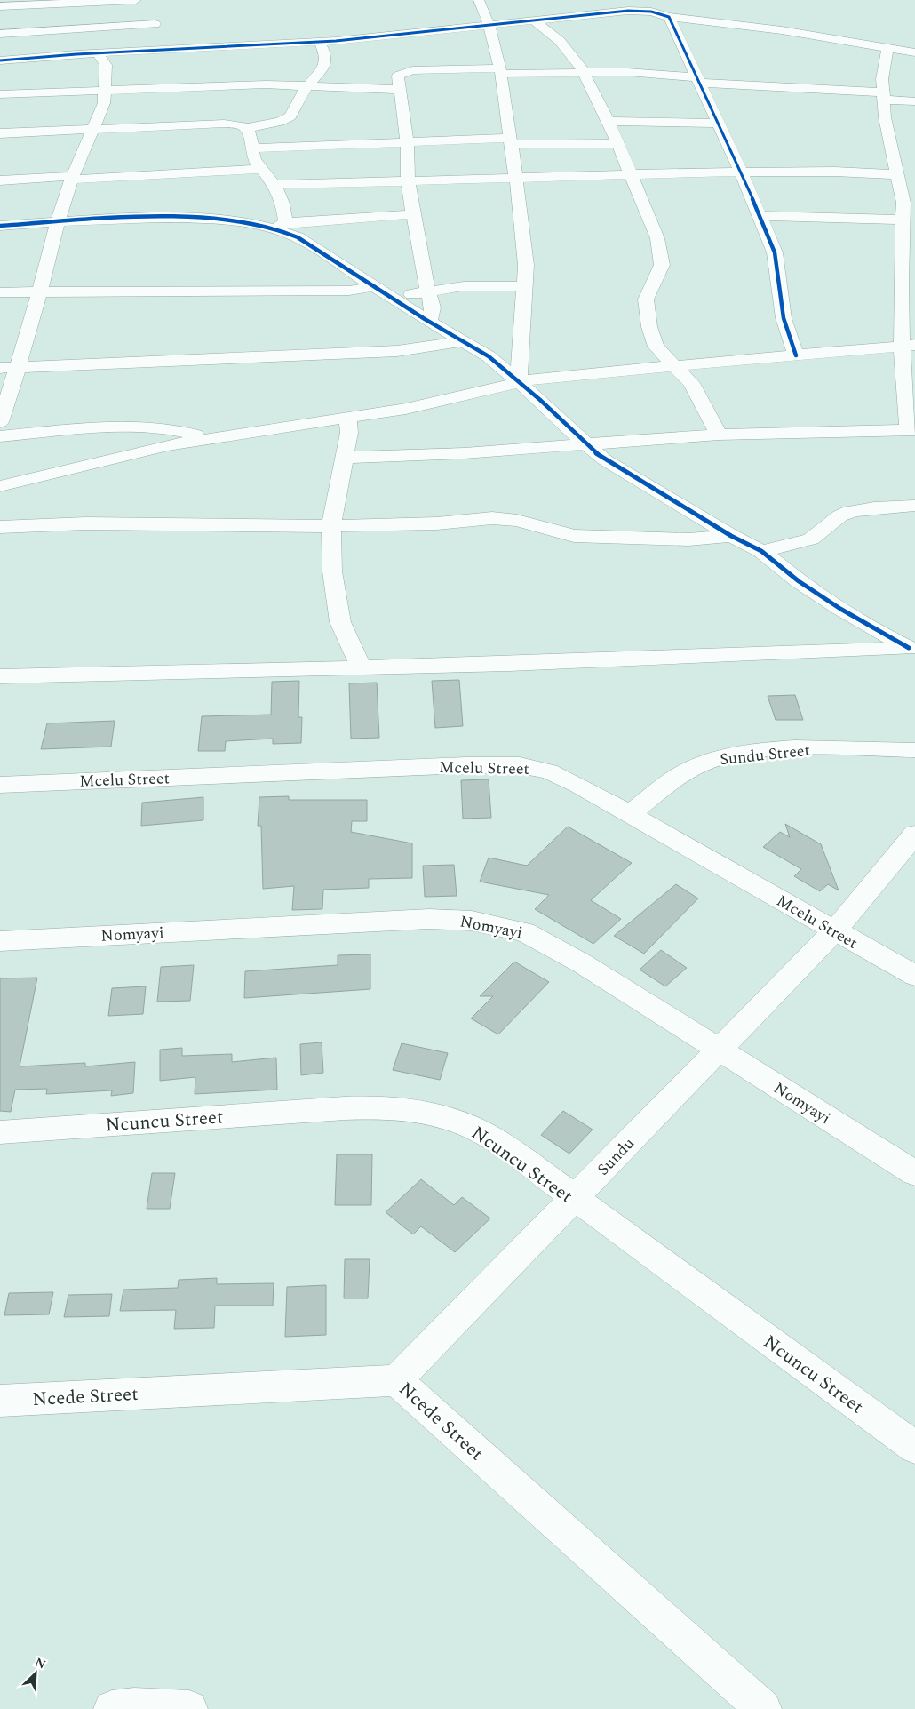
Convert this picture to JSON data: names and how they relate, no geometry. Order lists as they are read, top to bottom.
{
  "streets": {
    "street": [
      "Sundu Street",
      "Mcelu Street",
      "Nomyayi",
      "Ncuncu Street",
      "Sundu",
      "Ncede Street"
    ]
  },
  "crossings": [
    ["Sundu Street", "Mcelu Street"],
    ["Mcelu Street", "Sundu"],
    ["Nomyayi", "Sundu"],
    ["Ncuncu Street", "Sundu"],
    ["Sundu", "Ncede Street"]
  ],
  "north": "top right"
}
